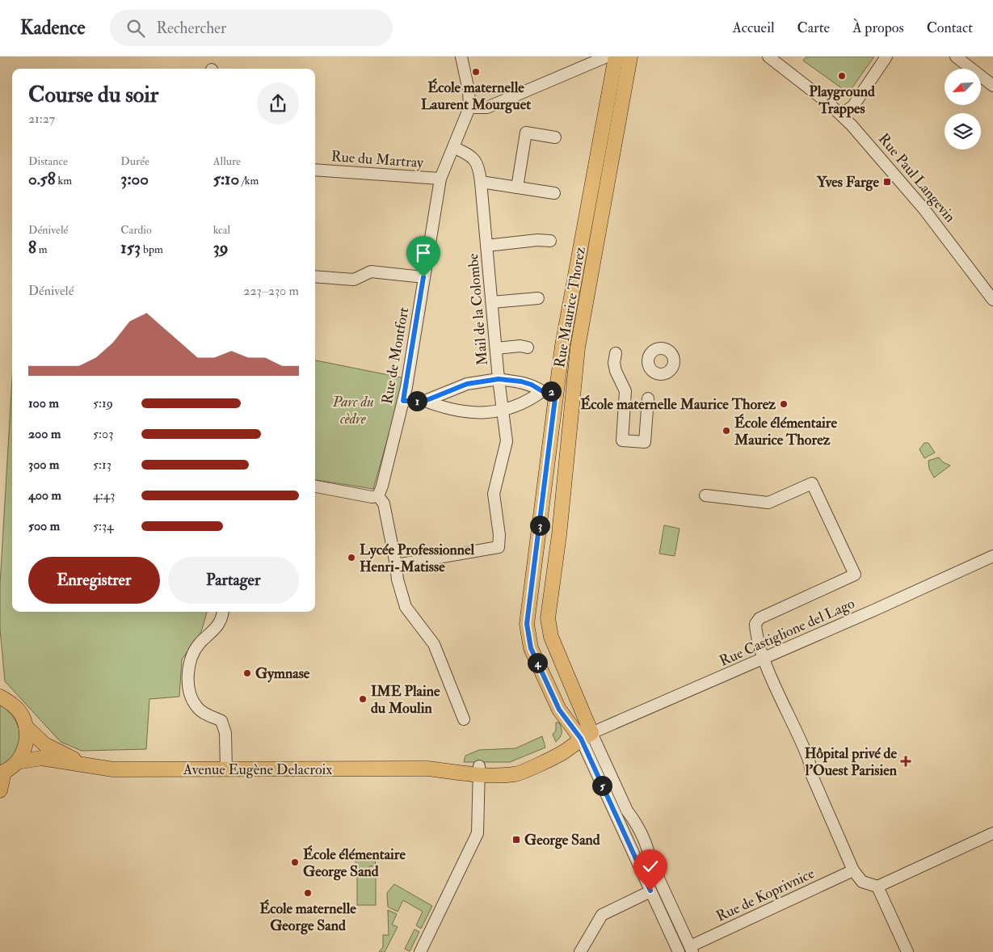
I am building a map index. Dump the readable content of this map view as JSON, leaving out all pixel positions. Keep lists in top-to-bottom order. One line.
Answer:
{"streets":{"main road":["Rue Maurice Thorez","Avenue Eugène Delacroix"],"street":["Rue du Martray","Rue Paul Langevin","Mail de la Colombe","Rue de Montfort","Rue Castiglione del Lago","Rue de Koprivnice"]},"crossings":[["Rue du Martray","Rue de Montfort"],["Rue Maurice Thorez","Rue Castiglione del Lago"],["Rue Maurice Thorez","Avenue Eugène Delacroix"],["Mail de la Colombe","Rue de Montfort"],["Rue Castiglione del Lago","Avenue Eugène Delacroix"]],"parks":["Parc du cèdre"],"places":{"other":["École maternelle Laurent Mourguet","Playground Trappes","École maternelle Maurice Thorez","École élémentaire Maurice Thorez","Lycée Professionnel Henri-Matisse","Gymnase","IME Plaine du Moulin","École élémentaire George Sand","École maternelle George Sand"],"transit":["Yves Farge","George Sand"],"health":["Hôpital privé de l'Ouest Parisien"]},"north":"bottom left","page":{"header":"Kadence","search":"Rechercher","nav":["Accueil","Carte","À propos","Contact"],"heading":["Course du soir","21:27"],"stats":[["Distance","0.58 km"],["Durée","3:00"],["Allure","5:10 /km"],["Dénivelé","8 m"],["Cardio","153 bpm"],["kcal","39"]],"chart":["Dénivelé","223–230 m"],"pins":["2","1","3","4","5"],"list":[{"name":"100 m","note":"5:19"},{"name":"200 m","note":"5:03"},{"name":"300 m","note":"5:13"},{"name":"400 m","note":"4:43"},{"name":"500 m","note":"5:34"}],"buttons":["Enregistrer","Partager"]}}
